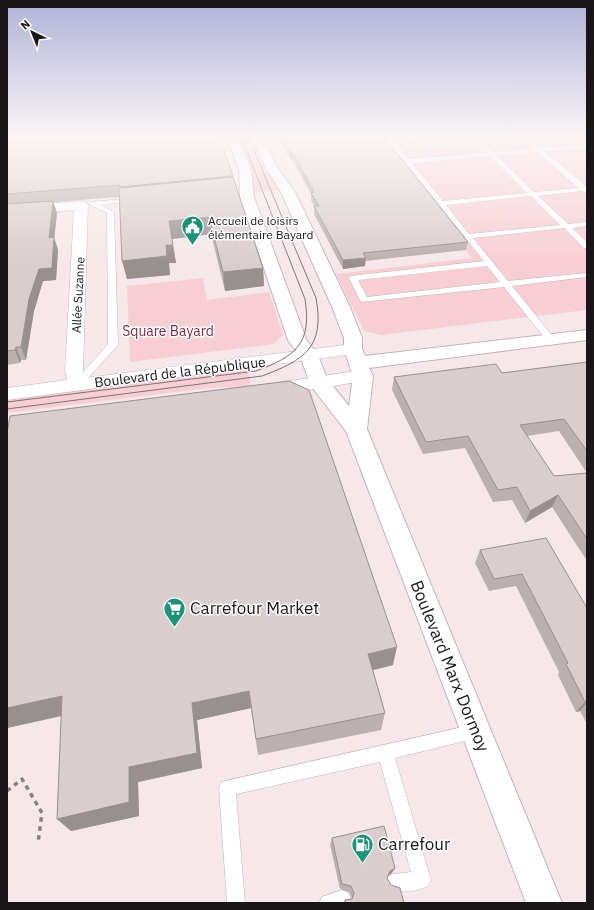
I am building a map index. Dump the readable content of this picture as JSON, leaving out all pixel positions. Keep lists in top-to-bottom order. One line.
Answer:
{"streets":{"main road":["Boulevard de la République","Boulevard Marx Dormoy"],"street":["Allée Suzanne"]},"crossings":[["Allée Suzanne","Boulevard de la République"],["Boulevard de la République","Boulevard Marx Dormoy"]],"parks":["Square Bayard"],"places":{"public building":["Accueil de loisirs élémentaire Bayard"],"supermarket":["Carrefour Market"],"fuel station":["Carrefour"]},"north":"top left"}
